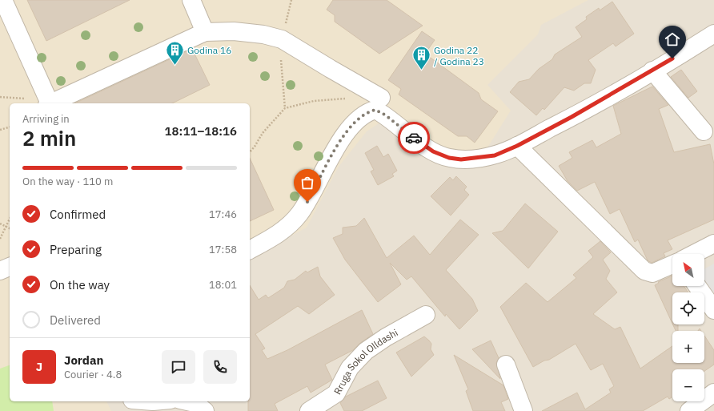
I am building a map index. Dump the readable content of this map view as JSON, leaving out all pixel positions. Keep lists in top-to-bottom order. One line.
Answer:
{"streets":{"street":["Rruga Sokol Olldashi"]},"places":{"building":["Godina 16","Godina 22 / Godina 23"]},"north":"top left","page":{"heading":["2 min","Arriving in","18:11–18:16"],"panel":["Jordan","Courier · 4.8"],"bar":"On the way · 110 m","list":[["Confirmed","17:46"],["Preparing","17:58"],["On the way","18:01"],"Delivered"],"map_buttons":["+","−"],"round":"J"}}
